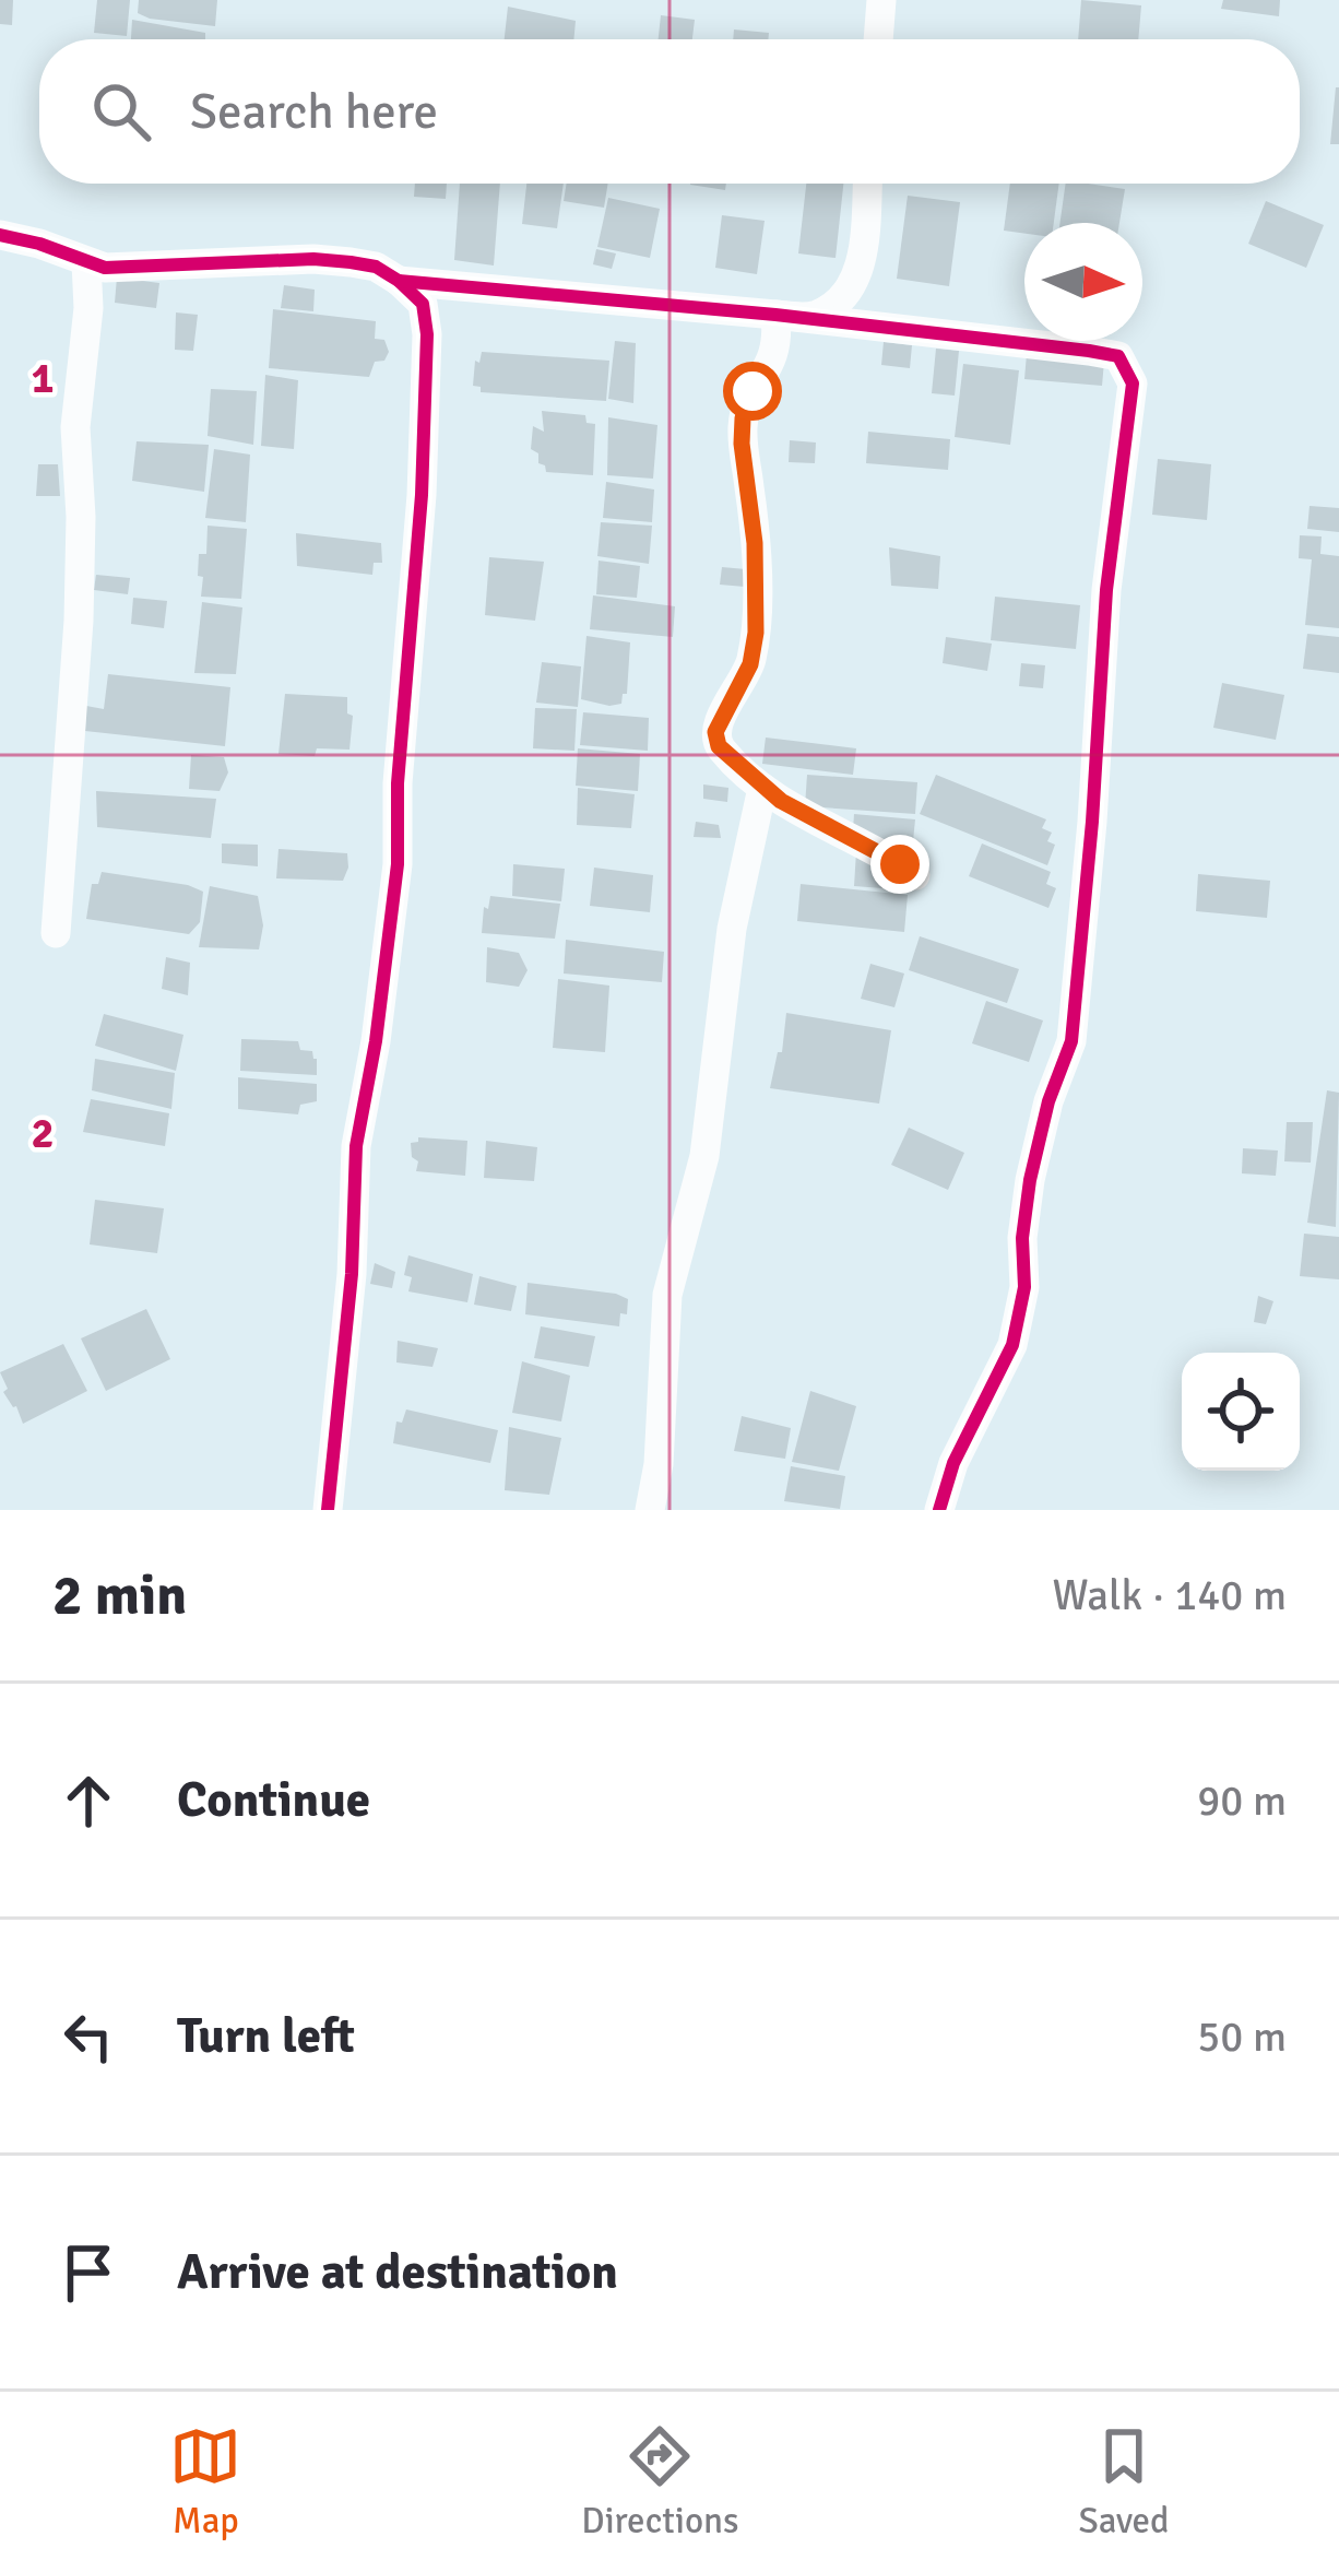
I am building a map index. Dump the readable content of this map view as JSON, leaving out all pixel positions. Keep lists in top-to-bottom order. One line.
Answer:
{"north":"right","page":{"search":"Search here","heading":["2 min","Walk · 140 m"],"list":[["Continue","90 m"],["Turn left","50 m"],"Arrive at destination"],"nav":["Map","Directions","Saved"]},"grid":{"rows":["1","2"]}}
